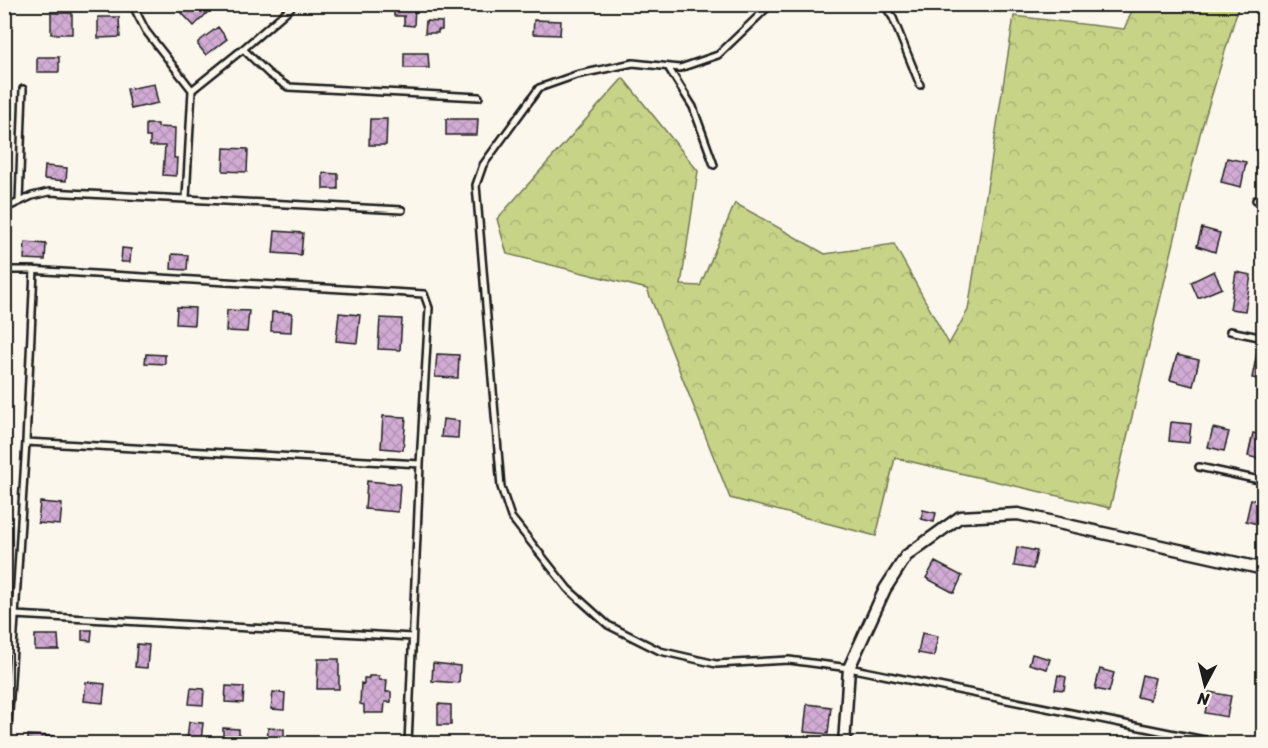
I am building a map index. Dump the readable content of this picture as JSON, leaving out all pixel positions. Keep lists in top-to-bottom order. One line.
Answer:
{"north":"bottom"}
